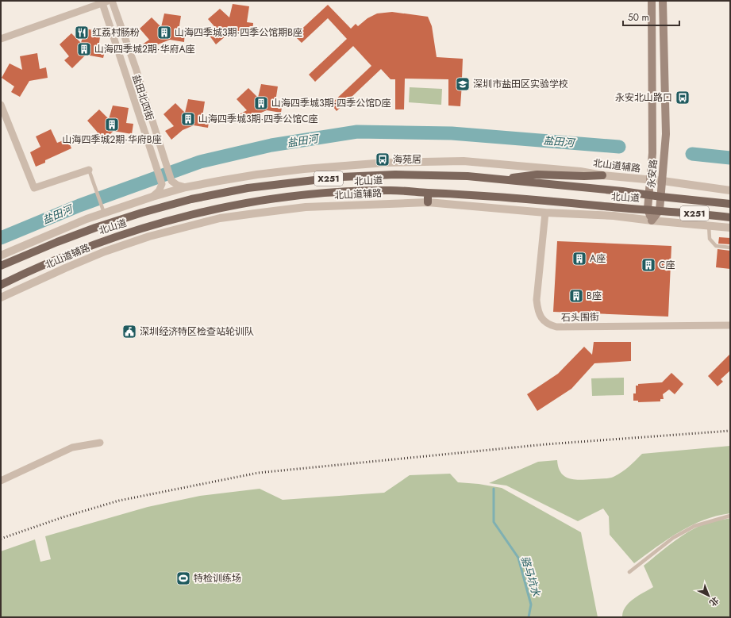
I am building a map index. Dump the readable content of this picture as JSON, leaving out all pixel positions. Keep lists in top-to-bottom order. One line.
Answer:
{"streets":{"main road":["永安路","X251","北山道"],"street":["盐田北四街","北山道辅路","石头围街"]},"crossings":[["盐田北四街","北山道辅路"],["北山道辅路","永安路"],["北山道辅路","石头围街"],["永安路","北山道"]],"water":["盐田河","骆马坑水"],"places":{"restaurant":["红荔村肠粉"],"building":["山海四季城3期·四季公馆期B座","山海四季城2期·华府A座","山海四季城3期·四季公馆D座","山海四季城3期·四季公馆C座","山海四季城2期·华府B座","A座","C座","B座"],"school or university":["深圳市盐田区实验学校"],"bus stop":["永安北山路口","海苑居"],"public building":["深圳经济特区检查站轮训队"],"sports":["特检训练场"]},"scale_bar":"50 m","north":"bottom right"}
